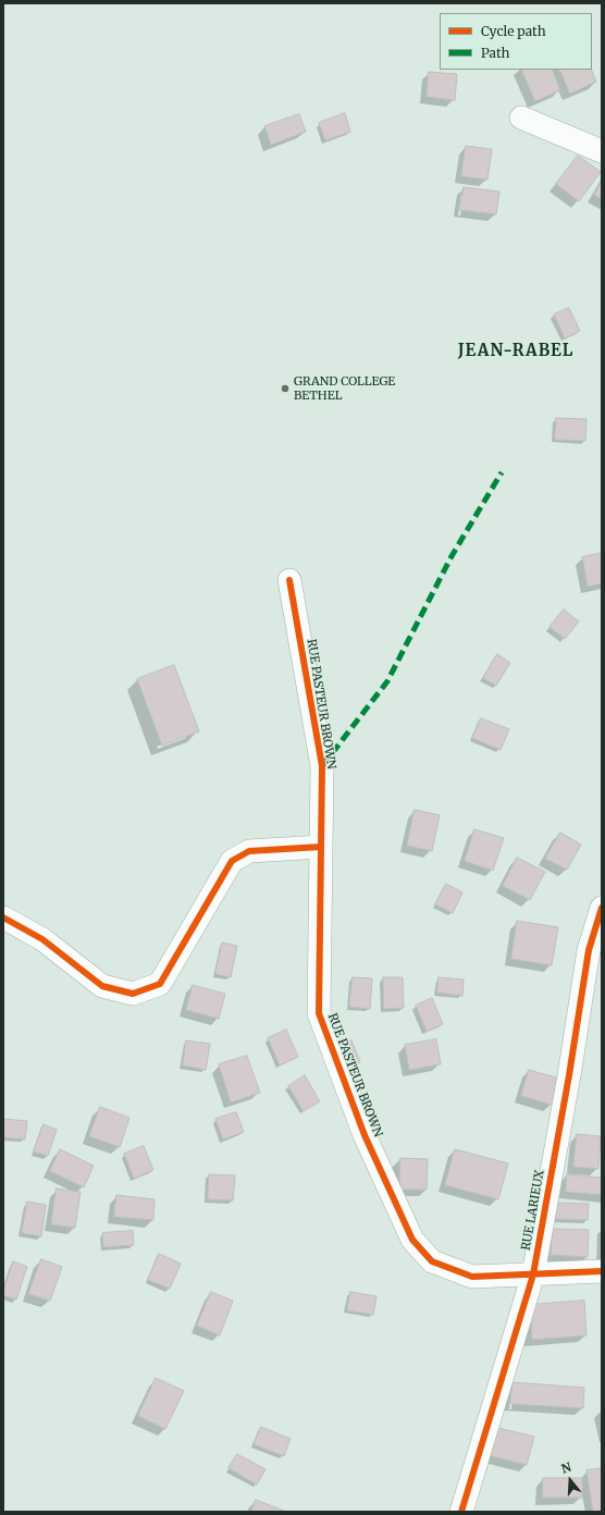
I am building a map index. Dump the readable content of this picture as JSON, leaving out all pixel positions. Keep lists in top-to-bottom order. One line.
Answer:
{"streets":{"street":["RUE PASTEUR BROWN","RUE LARIEUX"]},"crossings":[["RUE PASTEUR BROWN","RUE LARIEUX"]],"districts":["JEAN-RABEL"],"places":["GRAND COLLEGE BETHEL"],"legend":["Cycle path","Path"],"north":"top"}
